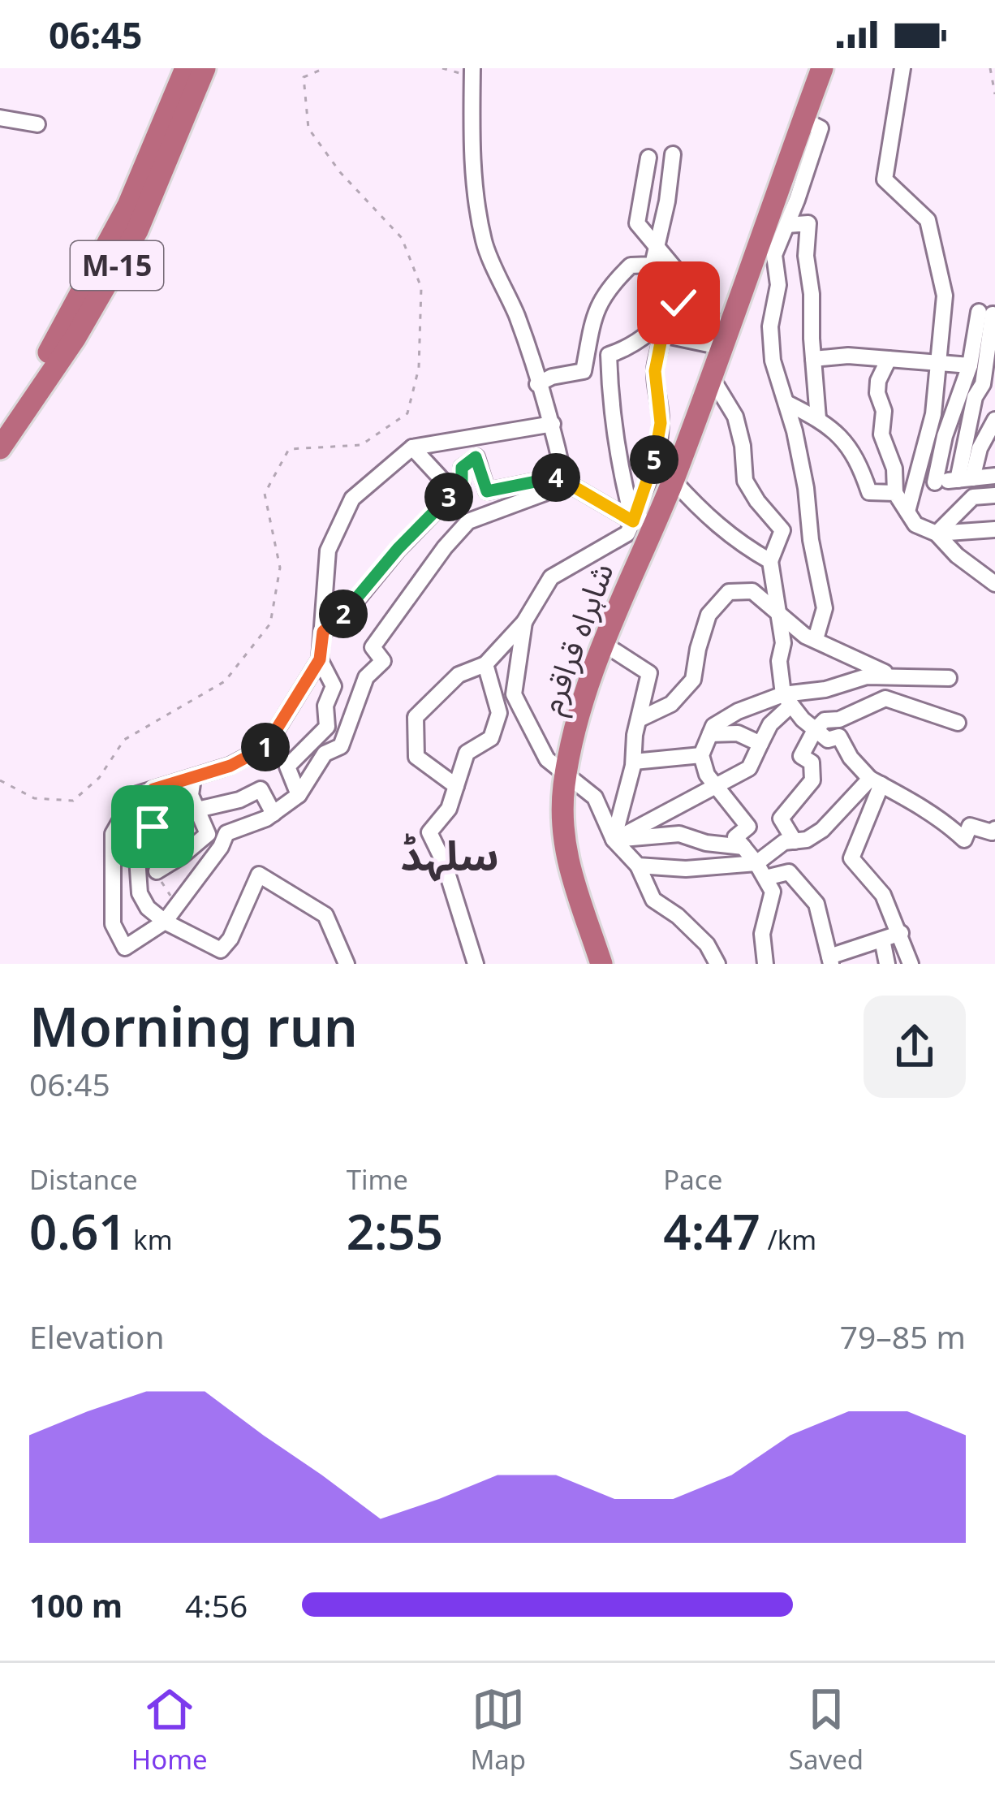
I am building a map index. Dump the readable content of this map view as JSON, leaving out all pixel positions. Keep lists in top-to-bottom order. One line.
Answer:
{"streets":{"highway":["M-15","شاہراہ قراقرم"]},"districts":["سلہڈ"],"page":{"status":"06:45","pins":["5","4","3","2","1"],"heading":["Morning run","06:45"],"stats":[["Distance","0.61 km"],["Time","2:55"],["Pace","4:47 /km"]],"chart":["Elevation","79–85 m"],"list":[{"name":"100 m","note":"4:56"}],"tabs":["Home","Map","Saved"]}}
